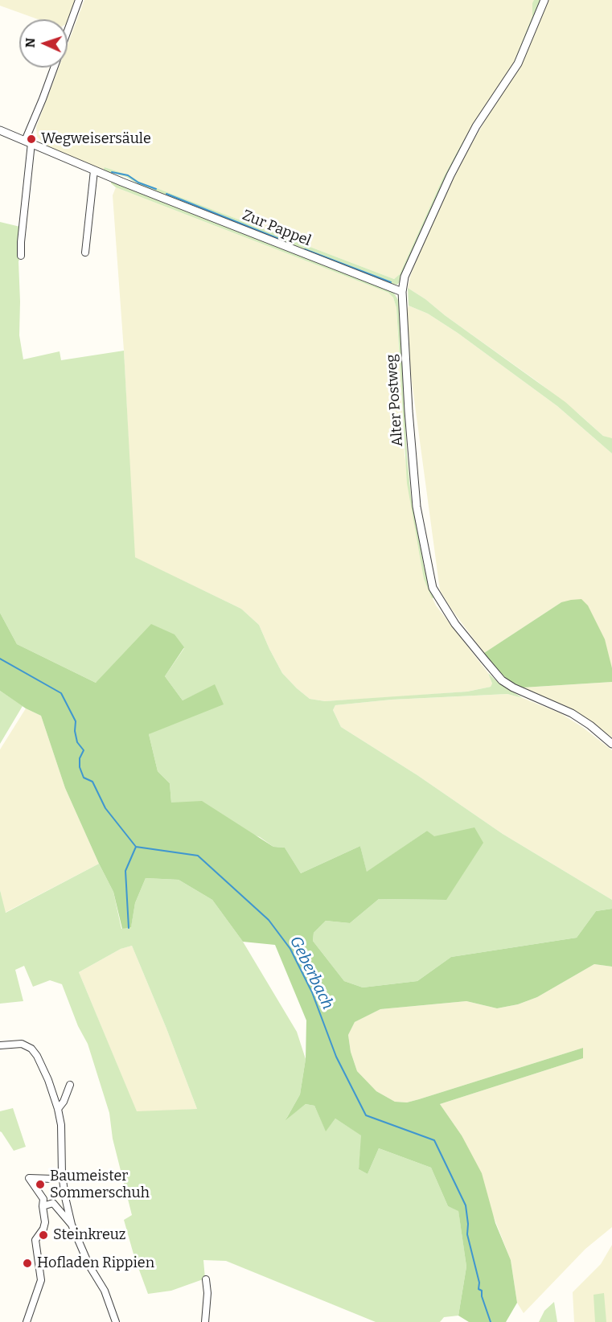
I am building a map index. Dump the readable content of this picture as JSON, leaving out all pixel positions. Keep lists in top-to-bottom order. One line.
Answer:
{"streets":{"street":["Zur Pappel","Alter Postweg"]},"crossings":[["Zur Pappel","Alter Postweg"]],"water":["Geberbach"],"places":["Wegweisersäule","Baumeister Sommerschuh","Steinkreuz","Hofladen Rippien"],"north":"left"}
